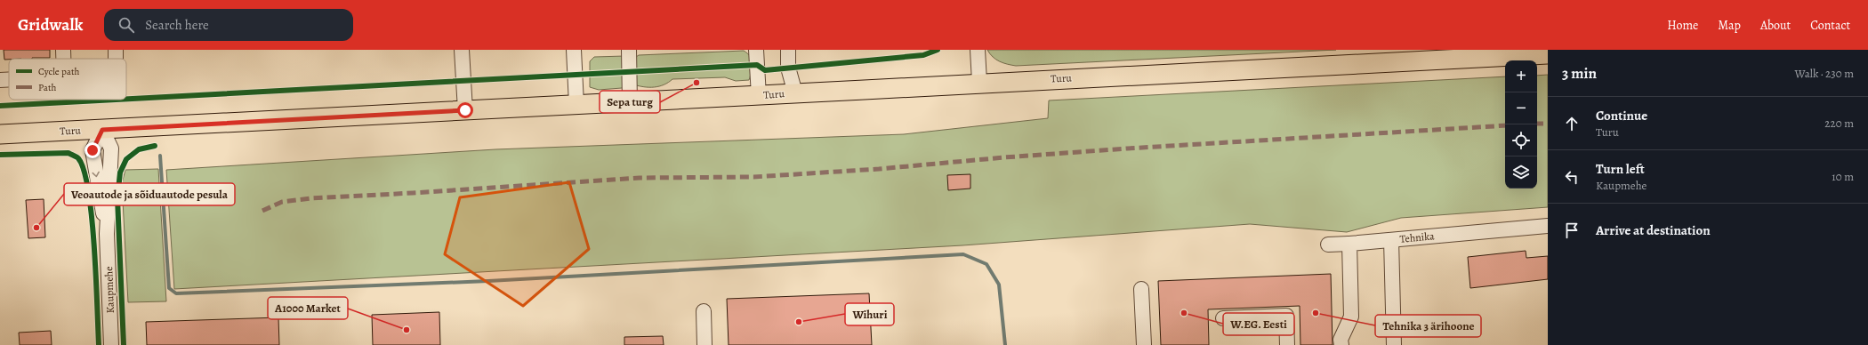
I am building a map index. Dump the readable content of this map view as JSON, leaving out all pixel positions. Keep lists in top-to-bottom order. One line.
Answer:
{"streets":{"main road":["Turu"],"street":["Tehnika","Kaupmehe"]},"crossings":[["Turu","Kaupmehe"]],"places":["Sepa turg","Veoautode ja sõiduautode pesula","W.EG. Eesti","Tehnika 3 ärihoone","Wihuri","A1000 Market"],"legend":["Cycle path","Path"],"page":{"header":"Gridwalk","search":"Search here","nav":["Home","Map","About","Contact"],"heading":["3 min","Walk · 230 m"],"map_buttons":["+","−"],"list":[["Continue","Turu","220 m"],["Turn left","Kaupmehe","10 m"],"Arrive at destination"]}}
